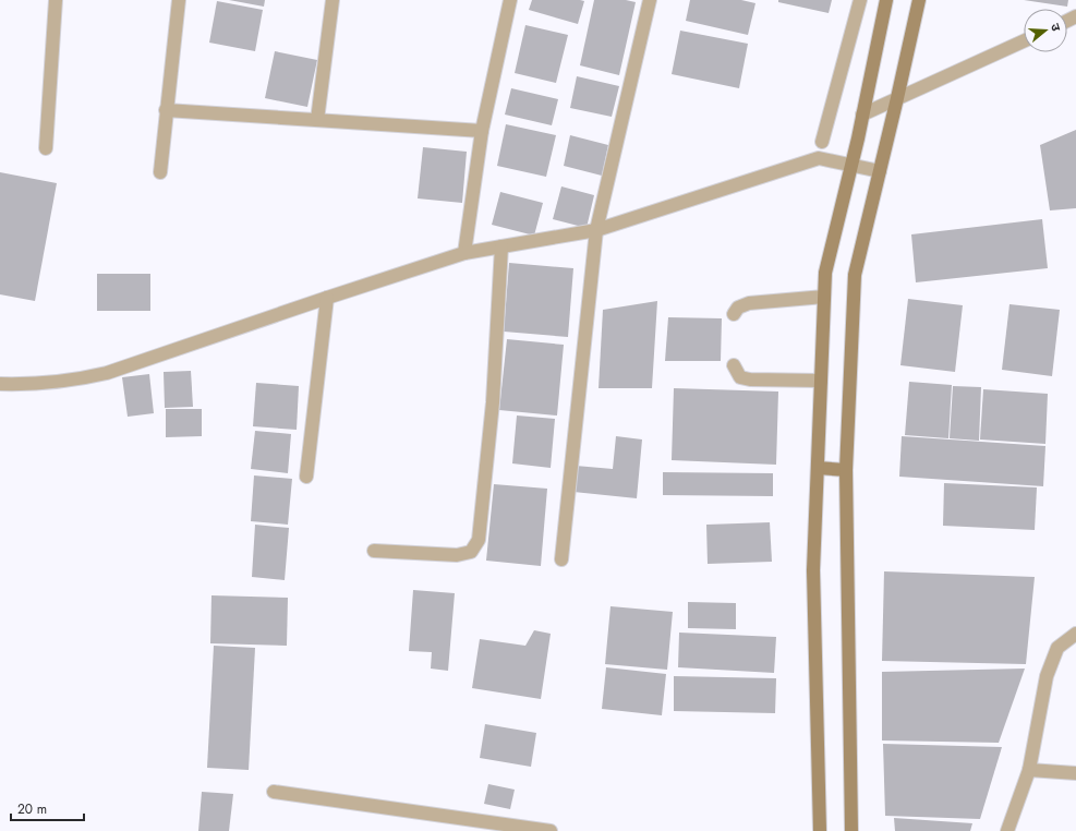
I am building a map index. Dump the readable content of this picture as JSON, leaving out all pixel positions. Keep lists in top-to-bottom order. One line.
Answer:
{"scale_bar":"20 m","north":"right"}
